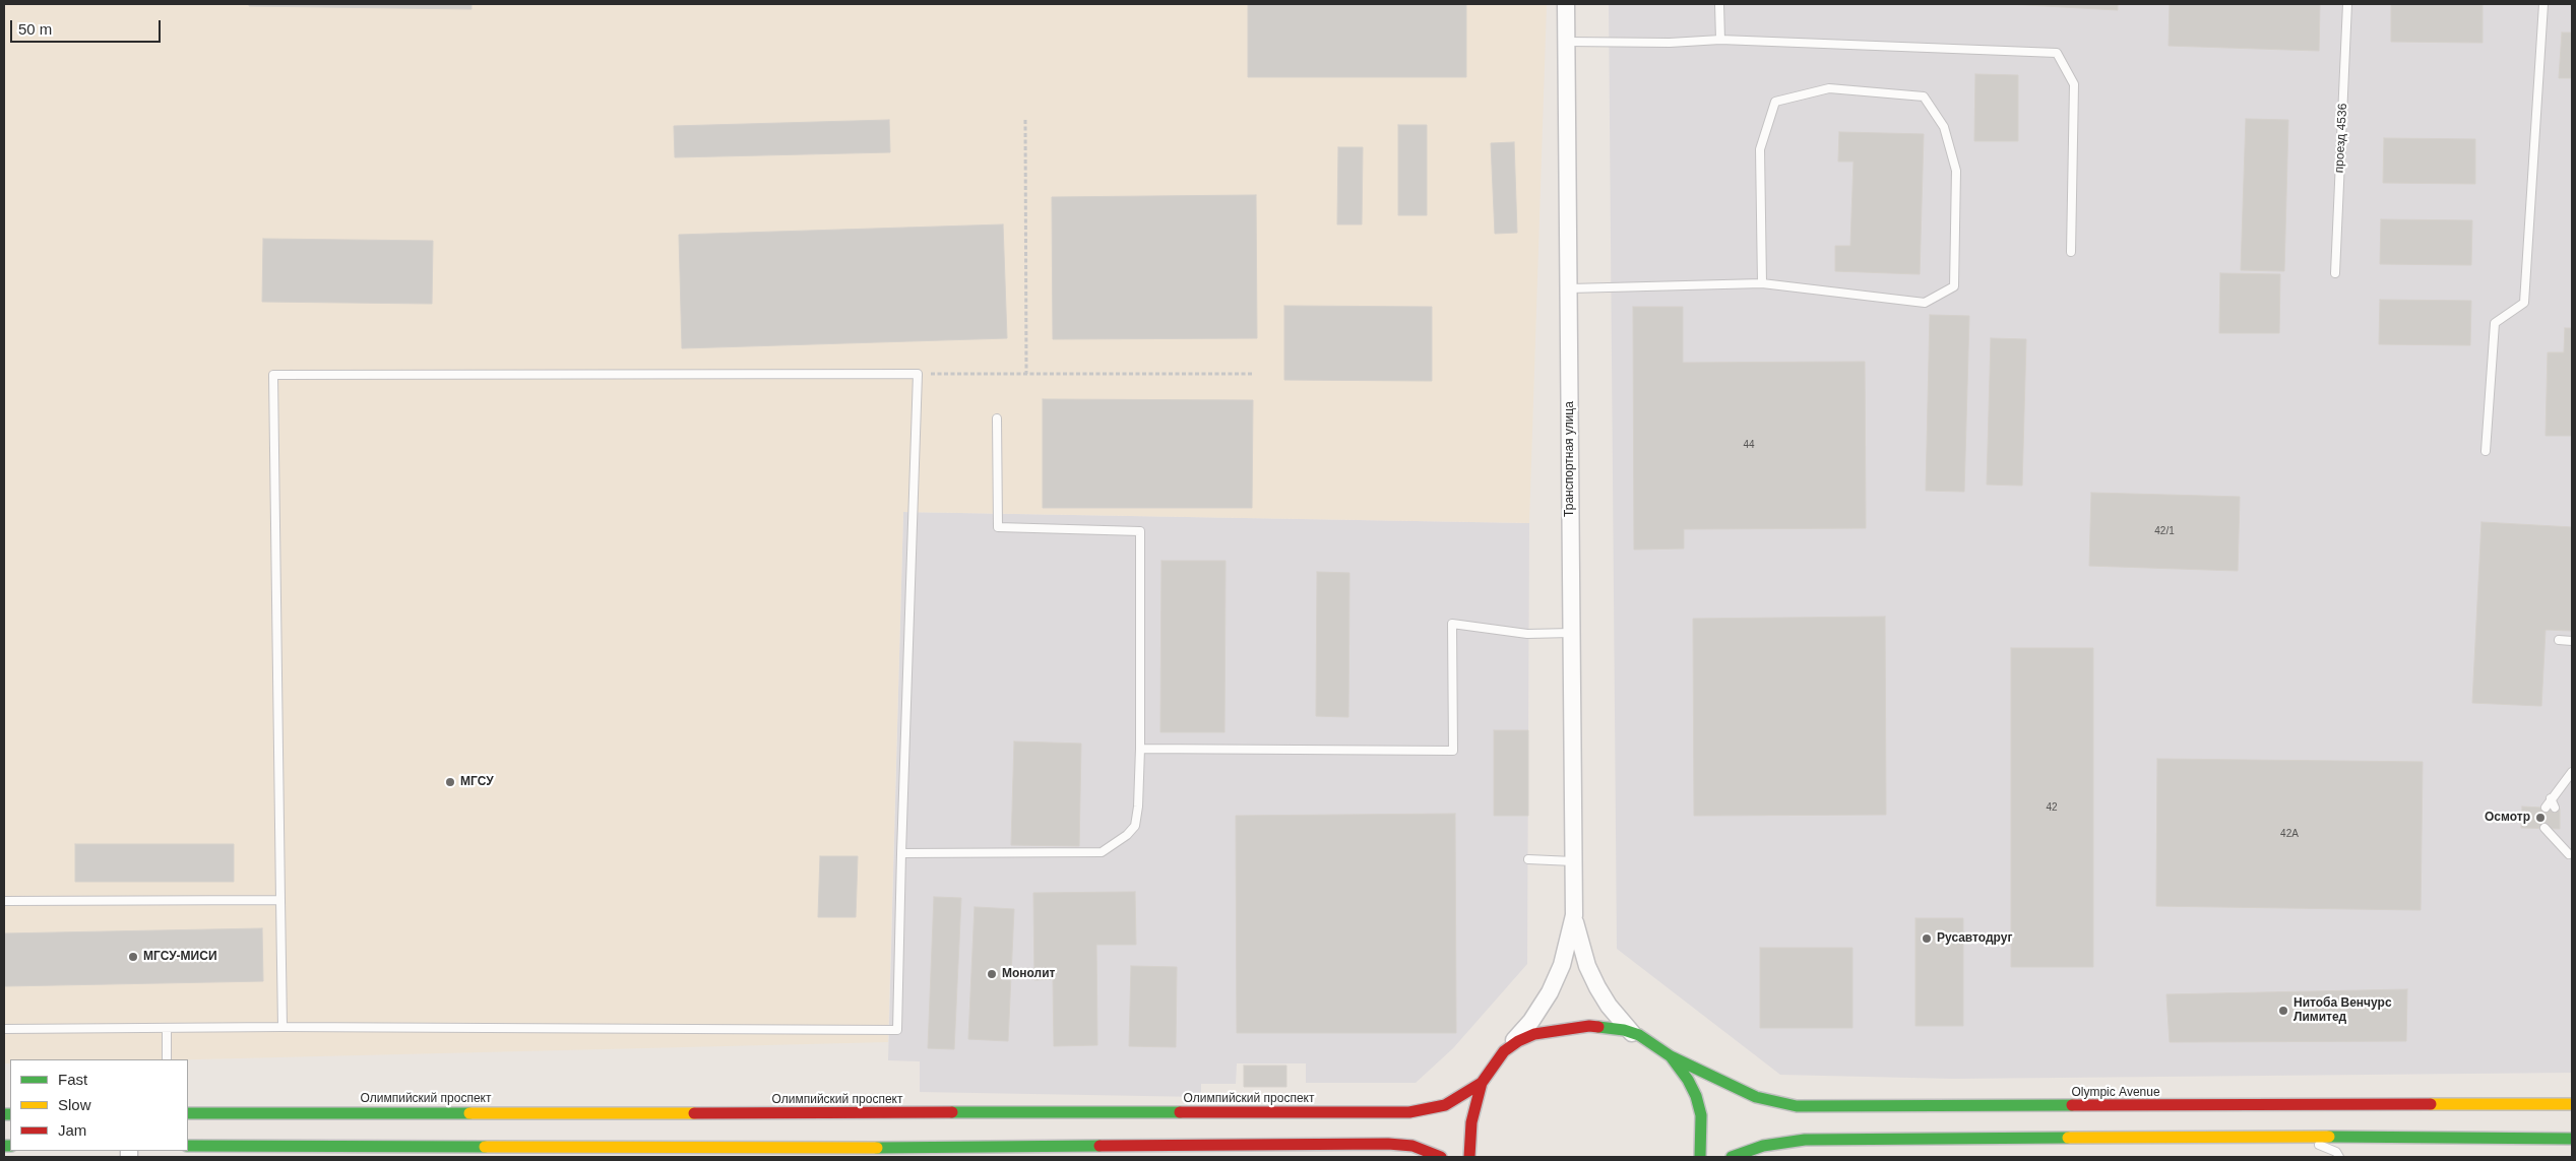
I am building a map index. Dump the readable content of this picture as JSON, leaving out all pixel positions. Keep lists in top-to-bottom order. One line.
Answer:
{"streets":{"main road":["Olympic Avenue","Олимпийский проспект"],"street":["Транспортная улица"],"lane":["проезд 4536"]},"places":["МГСУ","Осмотр","Русавтодруг","МГСУ-МИСИ","Монолит","Нитоба Венчурс Лимитед"],"house_numbers":["44","42/1","42","42А"],"legend":["Fast","Slow","Jam"],"scale_bar":"50 m"}
